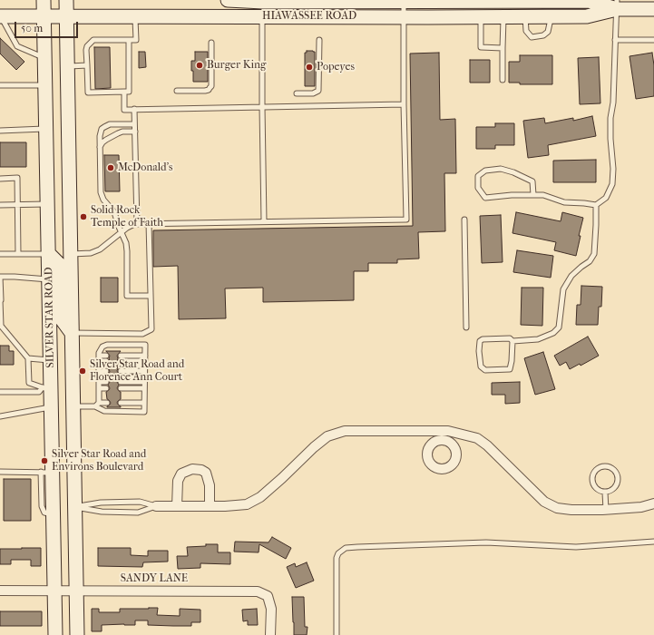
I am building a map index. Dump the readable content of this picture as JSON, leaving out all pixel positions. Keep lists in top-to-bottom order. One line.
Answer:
{"streets":{"main road":["HIAWASSEE ROAD","SILVER STAR ROAD"],"street":["SANDY LANE"]},"crossings":[["HIAWASSEE ROAD","SILVER STAR ROAD"],["SILVER STAR ROAD","SANDY LANE"]],"places":["Burger King","Popeyes","McDonald's","Solid Rock Temple of Faith","Silver Star Road and Florence Ann Court","Silver Star Road and Environs Boulevard"],"scale_bar":"50 m"}
